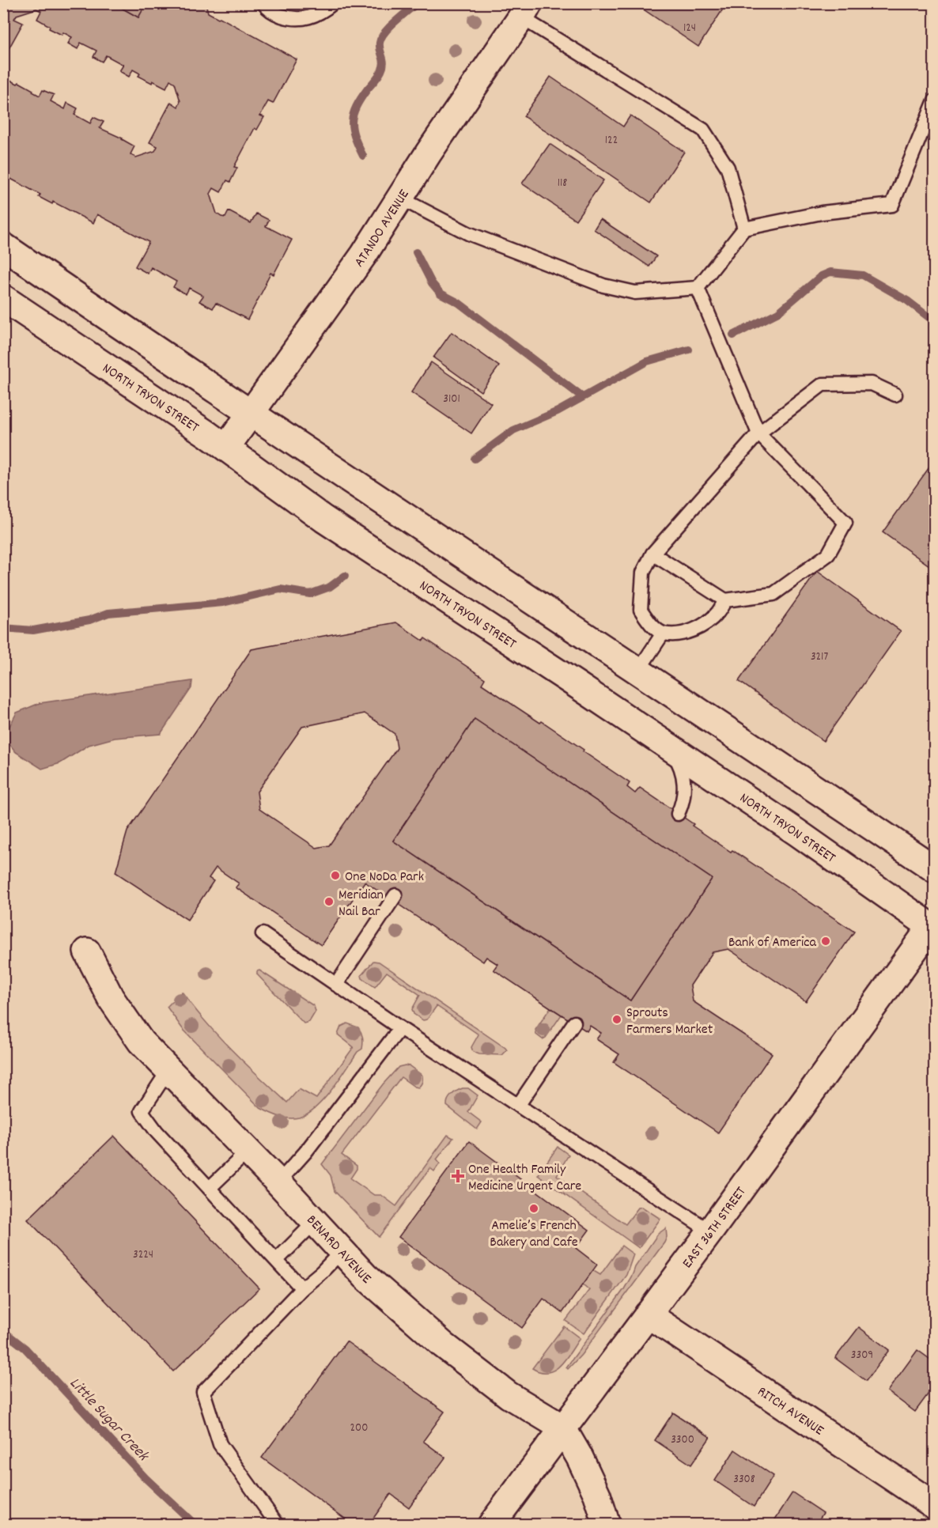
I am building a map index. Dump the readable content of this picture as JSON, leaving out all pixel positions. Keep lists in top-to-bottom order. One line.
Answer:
{"streets":{"main road":["ATANDO AVENUE","NORTH TRYON STREET","EAST 36TH STREET","BENARD AVENUE","RITCH AVENUE"]},"crossings":[["ATANDO AVENUE","NORTH TRYON STREET"],["NORTH TRYON STREET","EAST 36TH STREET"],["EAST 36TH STREET","BENARD AVENUE"],["EAST 36TH STREET","RITCH AVENUE"]],"water":["Little Sugar Creek"],"places":{"other":["One NoDa Park","Meridian Nail Bar","Bank of America","Sprouts Farmers Market","Amelie’s French Bakery and Cafe"],"health":["One Health Family Medicine Urgent Care"]},"house_numbers":["124","122","118","3101","3217","3224","3309","200","3300","3308"]}
